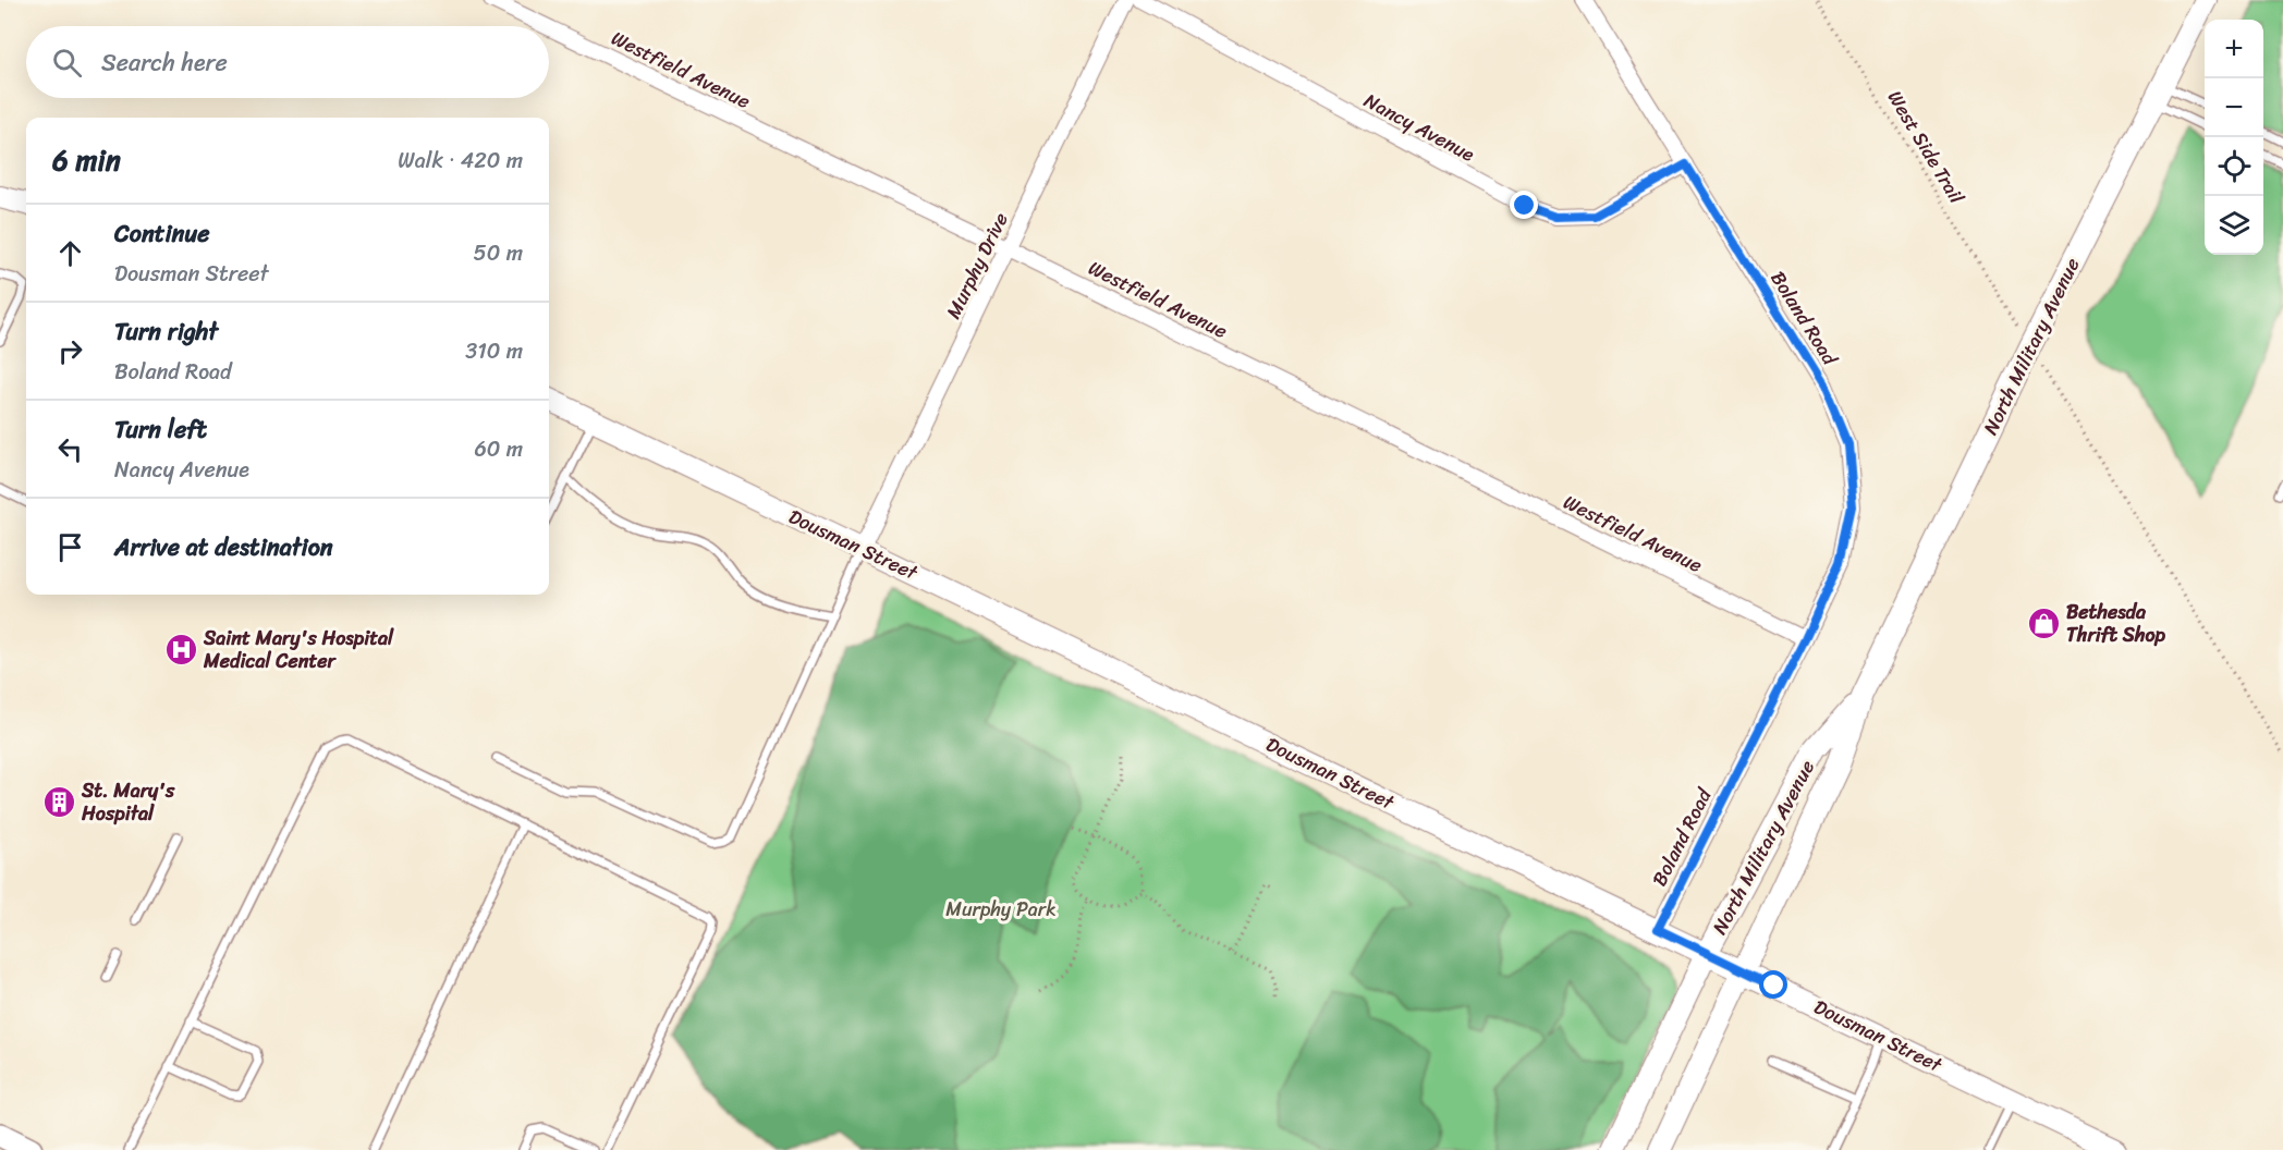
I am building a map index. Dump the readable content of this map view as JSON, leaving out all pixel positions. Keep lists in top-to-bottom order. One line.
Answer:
{"streets":{"street":["Westfield Avenue","Nancy Avenue","Murphy Drive","Boland Road","North Military Avenue","Dousman Street"],"path":["West Side Trail"]},"crossings":[["Westfield Avenue","Murphy Drive"],["Westfield Avenue","Boland Road"],["Nancy Avenue","Boland Road"],["Murphy Drive","Dousman Street"],["Boland Road","Dousman Street"],["North Military Avenue","Dousman Street"]],"parks":["Murphy Park"],"places":{"shop":["Bethesda Thrift Shop"],"hospital":["Saint Mary's Hospital Medical Center"],"building":["St. Mary's Hospital"]},"page":{"map_buttons":["+","−"],"search":"Search here","heading":["6 min","Walk · 420 m"],"list":[["Continue","Dousman Street","50 m"],["Turn right","Boland Road","310 m"],["Turn left","Nancy Avenue","60 m"],"Arrive at destination"]}}
